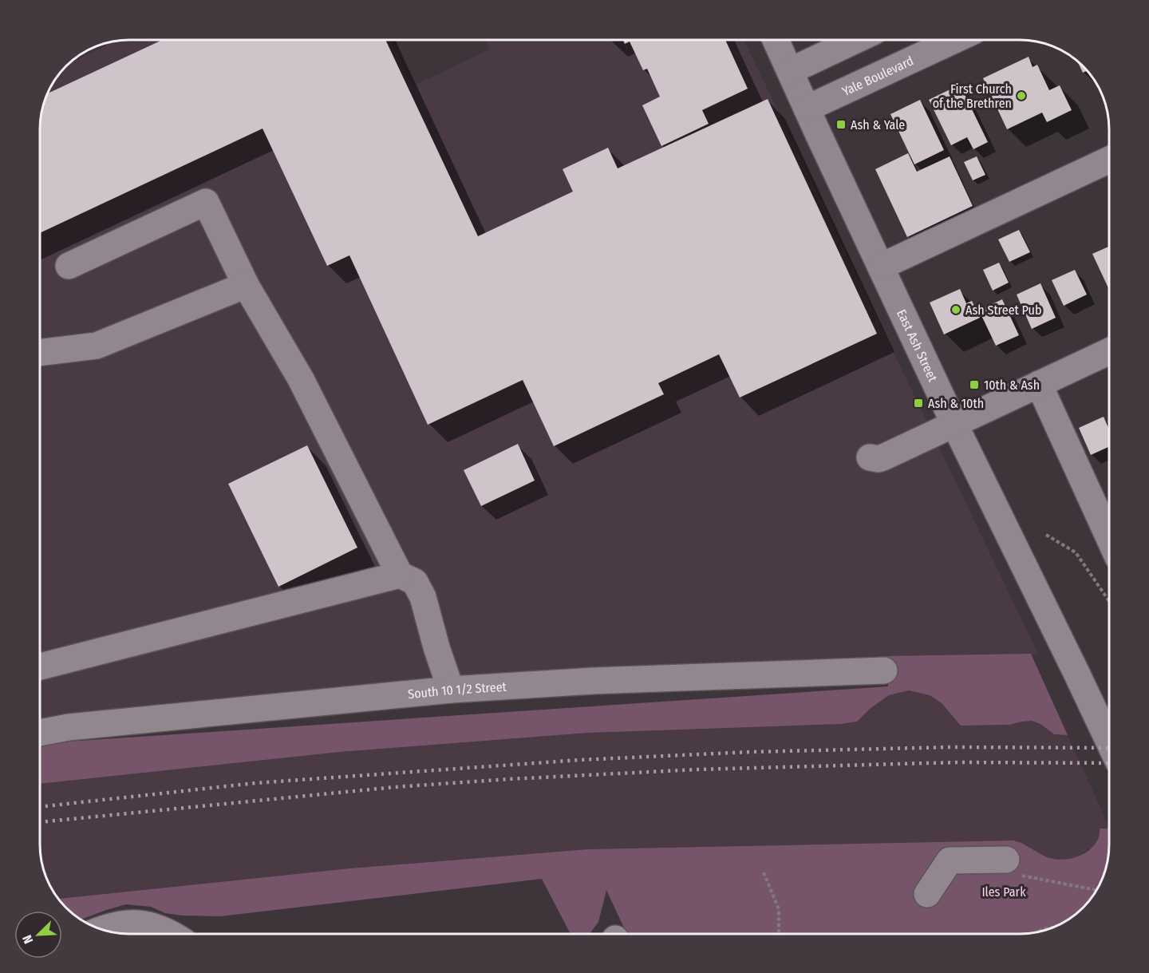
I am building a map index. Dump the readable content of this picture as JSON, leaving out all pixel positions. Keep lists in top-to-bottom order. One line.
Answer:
{"streets":{"street":["Yale Boulevard","East Ash Street","South 10 1/2 Street"]},"crossings":[["Yale Boulevard","East Ash Street"]],"parks":["Iles Park"],"places":{"other":["First Church of the Brethren","Ash Street Pub"],"transit":["Ash & Yale","10th & Ash","Ash & 10th"]},"north":"bottom left"}
